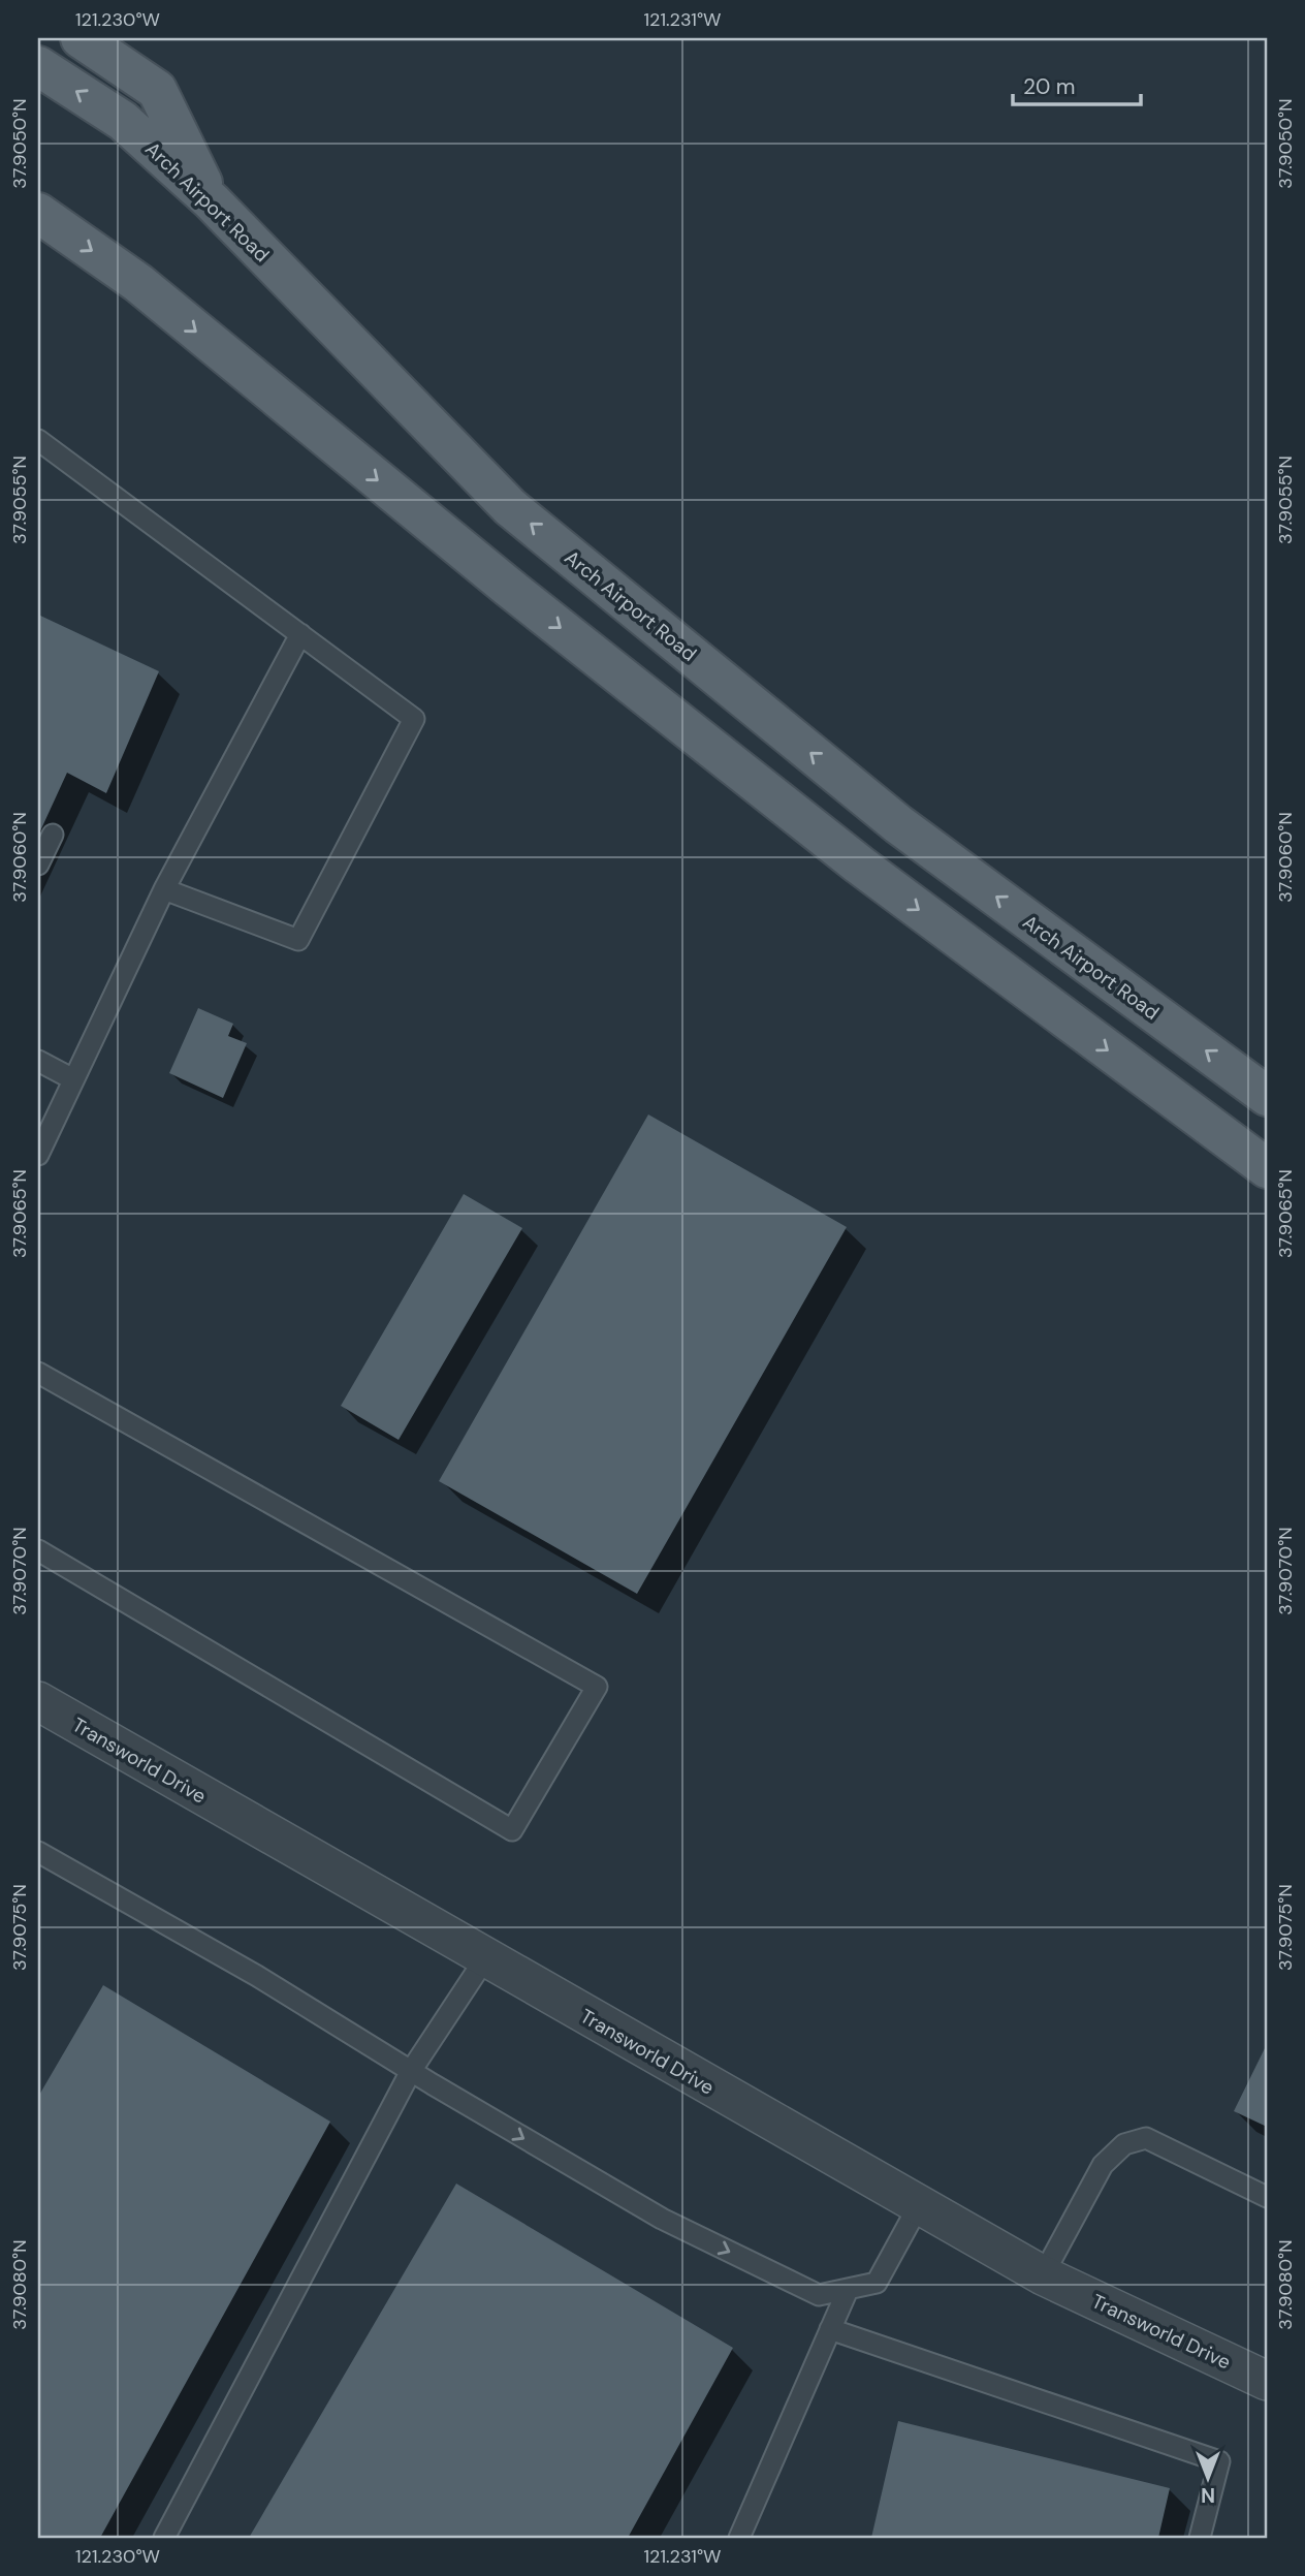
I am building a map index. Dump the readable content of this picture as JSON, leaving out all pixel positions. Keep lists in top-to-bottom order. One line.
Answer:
{"streets":{"main road":["Arch Airport Road"],"street":["Transworld Drive"]},"scale_bar":"20 m","north":"bottom","coordinates":["121.230°W","121.231°W","37.9050°N","37.9055°N","37.9060°N","37.9065°N","37.9070°N","37.9075°N","37.9080°N"]}
